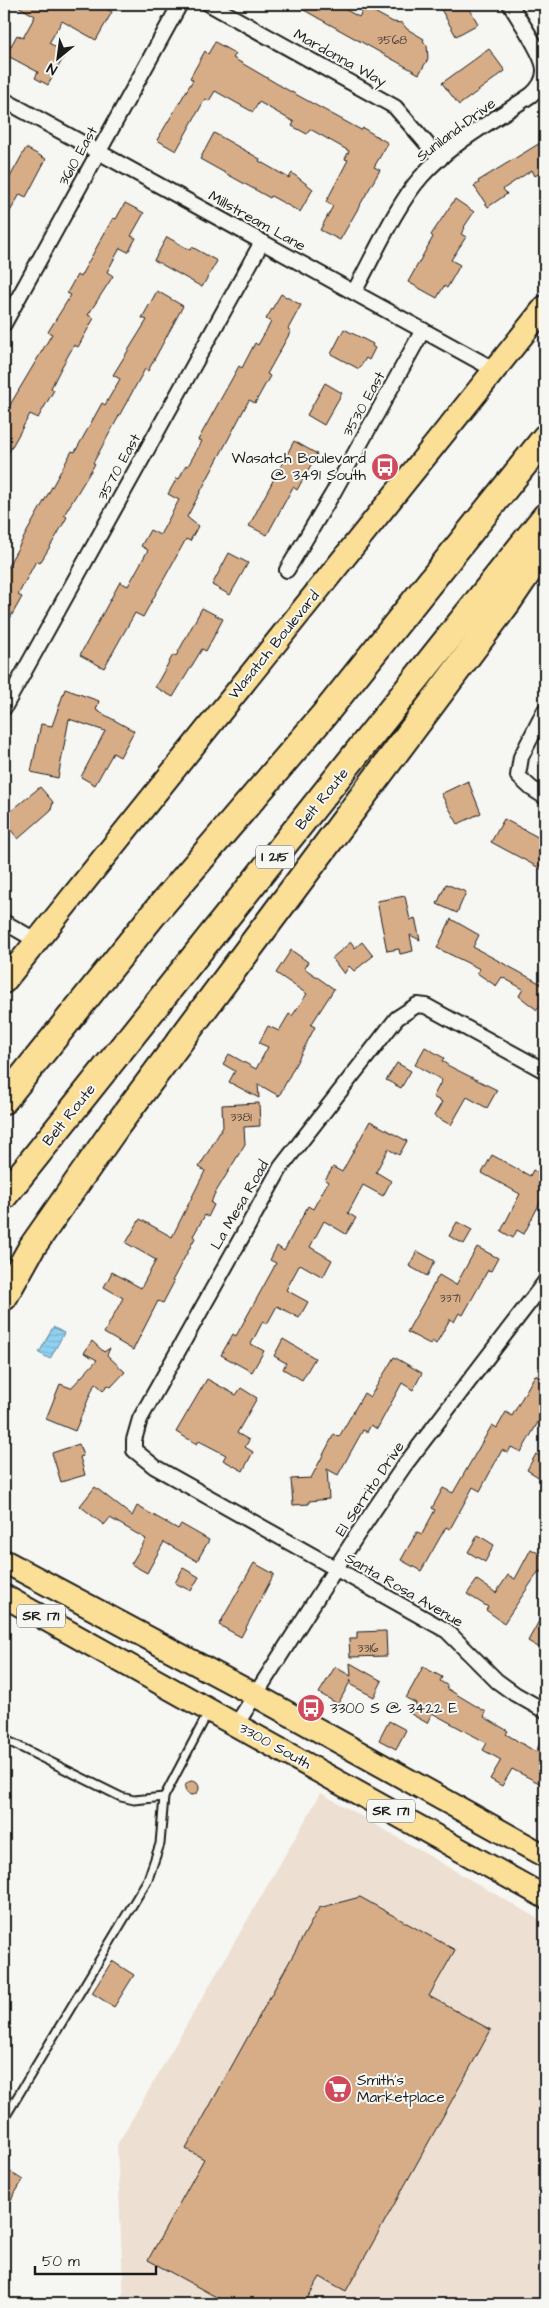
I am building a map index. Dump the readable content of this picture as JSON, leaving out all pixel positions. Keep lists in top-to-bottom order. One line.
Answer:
{"streets":{"highway":["Belt Route","I 215"],"main road":["Wasatch Boulevard","SR 171","3300 South"],"street":["Mardonna Way","Suniland Drive","3610 East","Millstream Lane","3530 East","3570 East","La Mesa Road","El Serrito Drive","Santa Rosa Avenue"]},"crossings":[["Mardonna Way","Suniland Drive"],["Suniland Drive","Millstream Lane"],["3610 East","Millstream Lane"],["Millstream Lane","3530 East"],["Millstream Lane","3570 East"],["Millstream Lane","Wasatch Boulevard"],["La Mesa Road","Santa Rosa Avenue"],["El Serrito Drive","Santa Rosa Avenue"],["El Serrito Drive","SR 171"],["El Serrito Drive","3300 South"]],"places":{"bus stop":["Wasatch Boulevard @ 3491 South","3300 S @ 3422 E"],"supermarket":["Smith's Marketplace"]},"house_numbers":["3568","3381","3371","3316"],"scale_bar":"50 m","north":"bottom left"}
